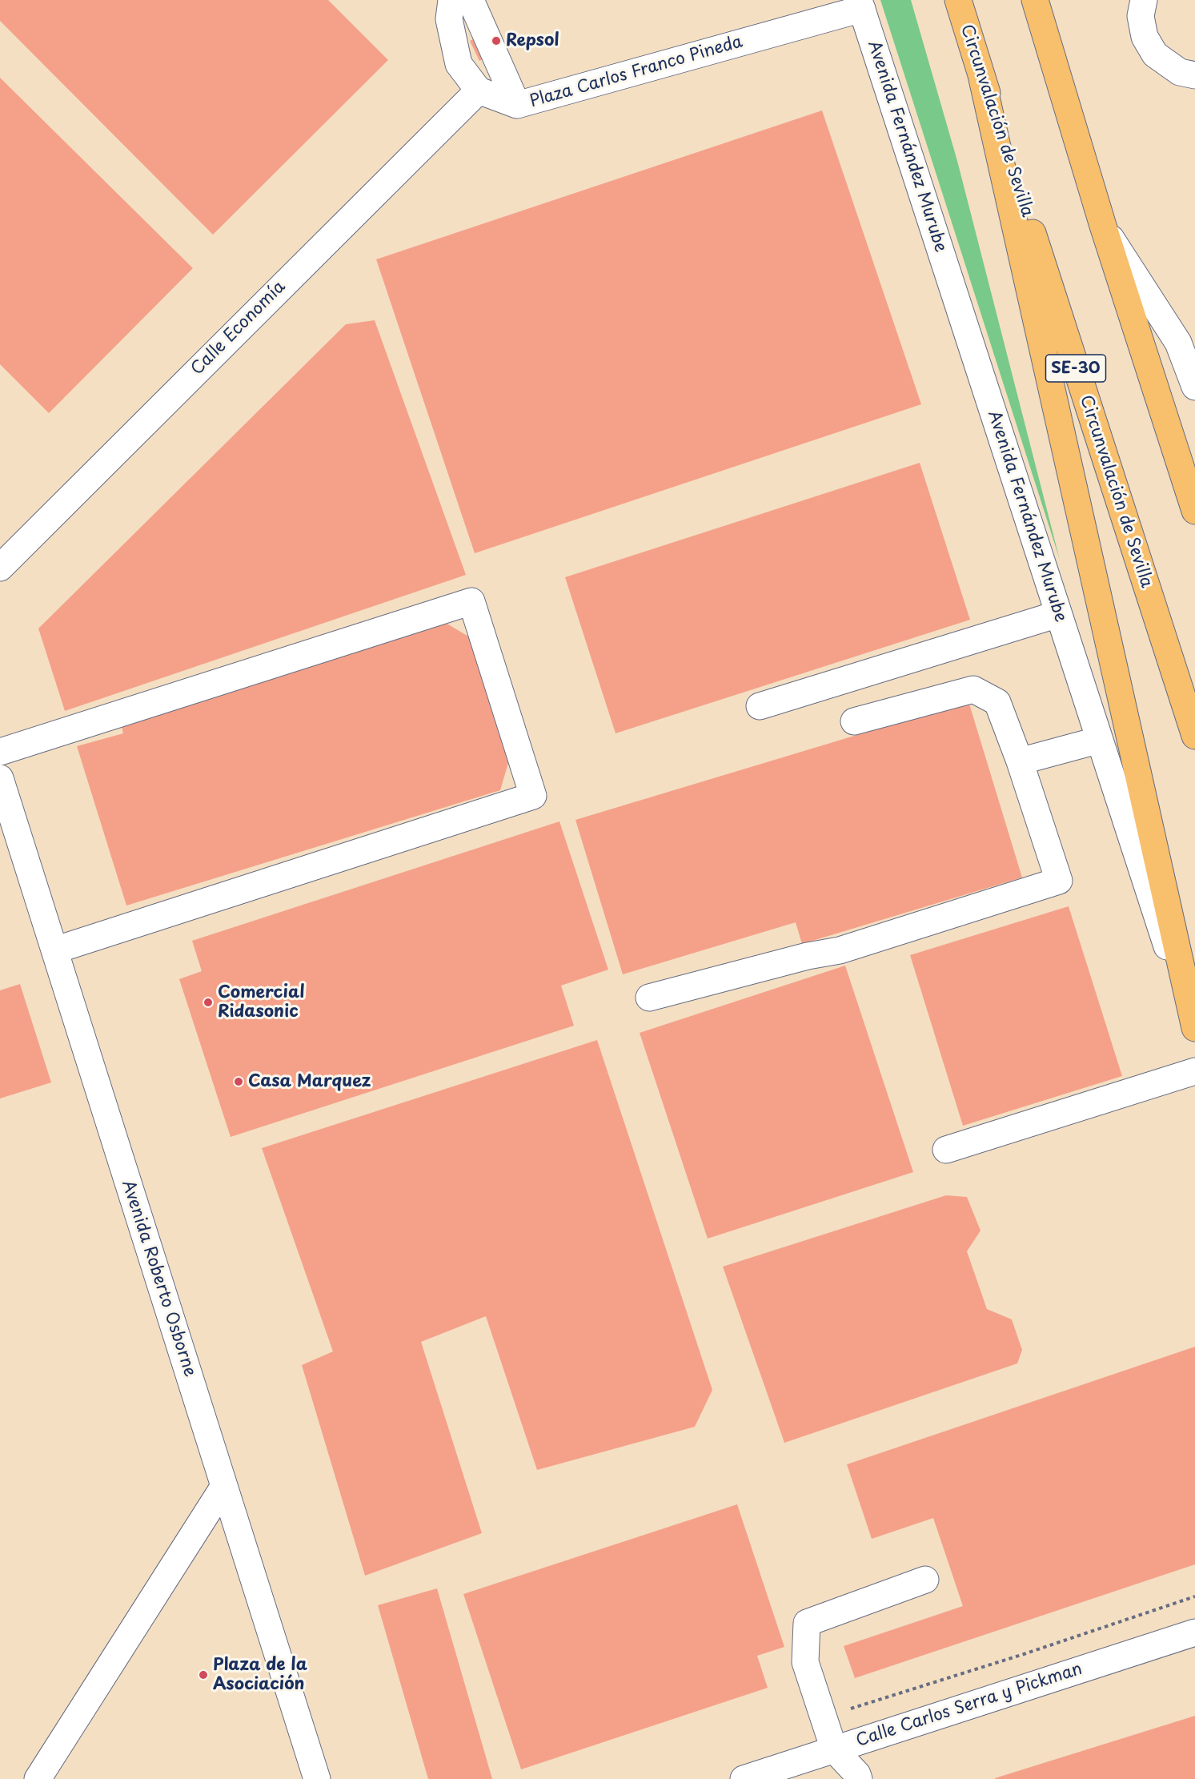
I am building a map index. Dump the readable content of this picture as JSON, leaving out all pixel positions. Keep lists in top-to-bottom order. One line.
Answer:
{"streets":{"highway":["Circunvalación de Sevilla","SE-30"],"street":["Plaza Carlos Franco Pineda","Avenida Fernández Murube","Calle Economía","Avenida Roberto Osborne","Calle Carlos Serra y Pickman"]},"crossings":[["Plaza Carlos Franco Pineda","Avenida Fernández Murube"],["Plaza Carlos Franco Pineda","Calle Economía"]],"places":["Repsol","Comercial Ridasonic","Casa Marquez","Plaza de la Asociación"]}
